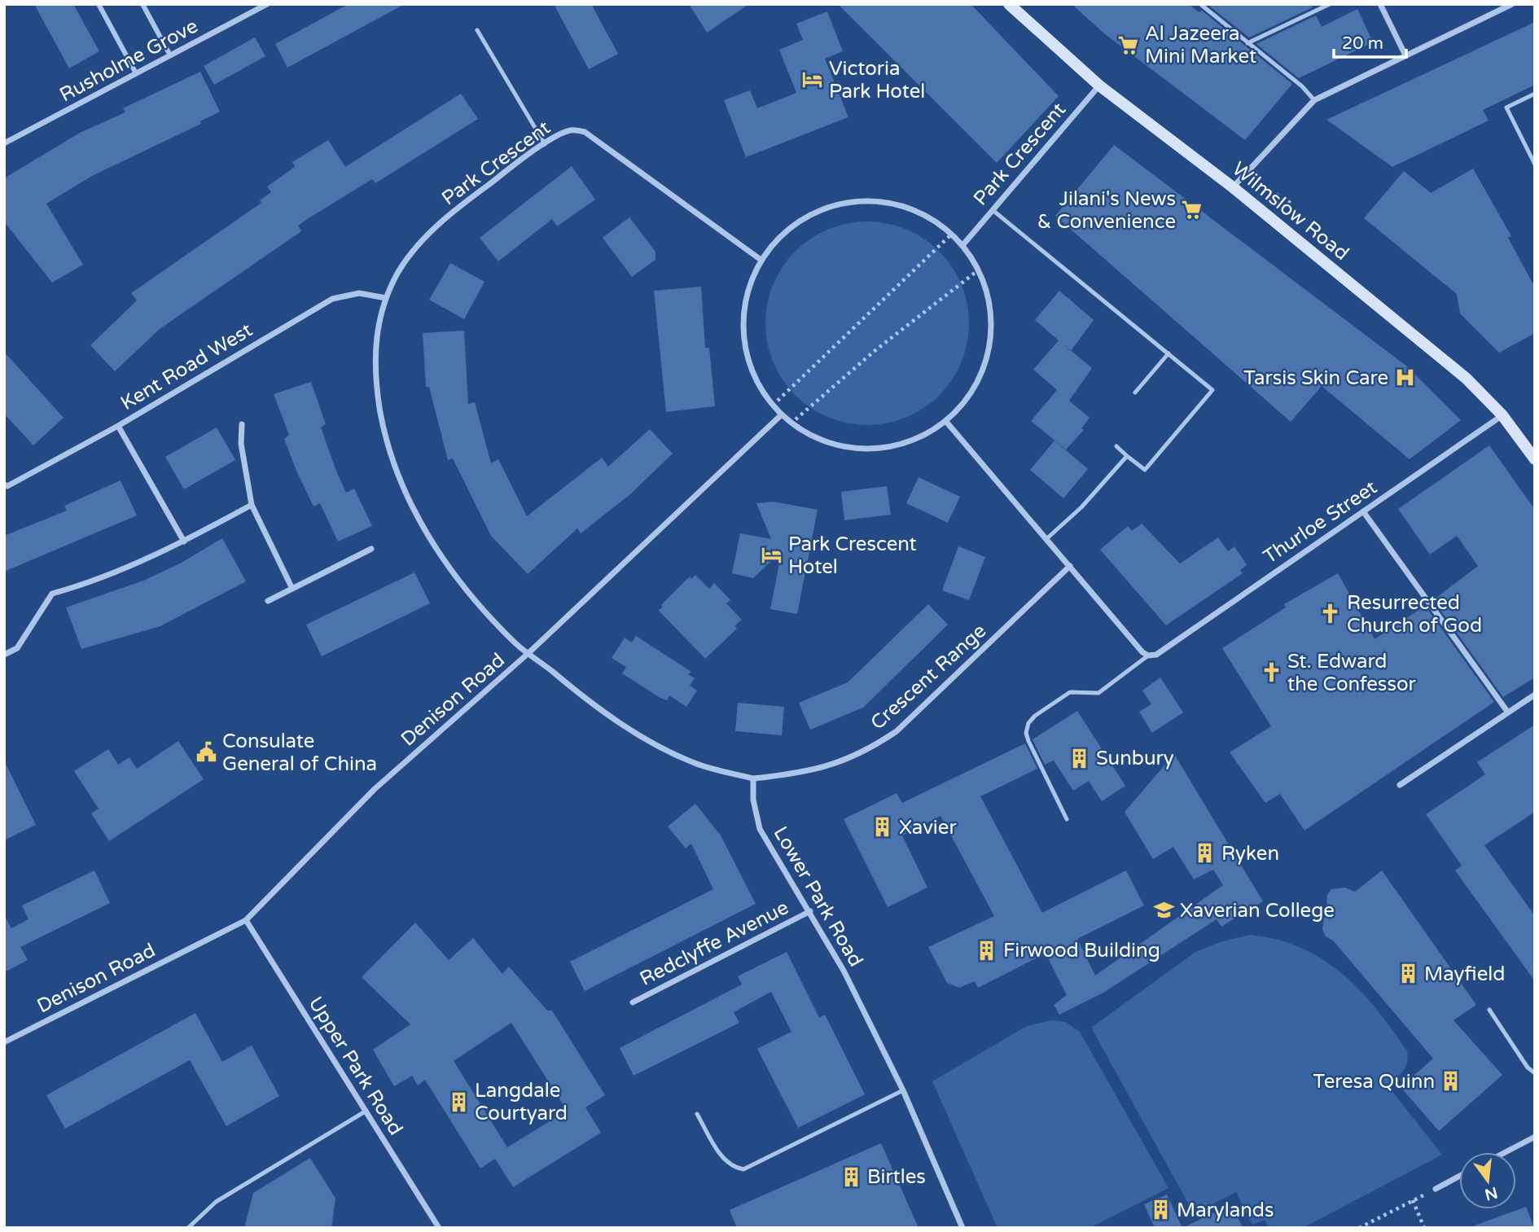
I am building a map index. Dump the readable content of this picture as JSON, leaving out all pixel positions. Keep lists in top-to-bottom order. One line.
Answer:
{"streets":{"main road":["Wilmslow Road"],"street":["Rusholme Grove","Park Crescent","Kent Road West","Thurloe Street","Crescent Range","Denison Road","Lower Park Road","Redclyffe Avenue","Upper Park Road"]},"crossings":[["Park Crescent","Wilmslow Road"],["Park Crescent","Kent Road West"],["Wilmslow Road","Thurloe Street"],["Crescent Range","Lower Park Road"],["Denison Road","Upper Park Road"],["Lower Park Road","Redclyffe Avenue"]],"places":{"supermarket":["Al Jazeera Mini Market","Jilani's News & Convenience"],"hotel":["Victoria Park Hotel","Park Crescent Hotel"],"hospital":["Tarsis Skin Care"],"church":["Resurrected Church of God","St. Edward the Confessor"],"public building":["Consulate General of China"],"building":["Sunbury","Xavier","Ryken","Firwood Building","Mayfield","Teresa Quinn","Langdale Courtyard","Birtles","Marylands"],"school or university":["Xaverian College"]},"scale_bar":"20 m","north":"bottom"}
